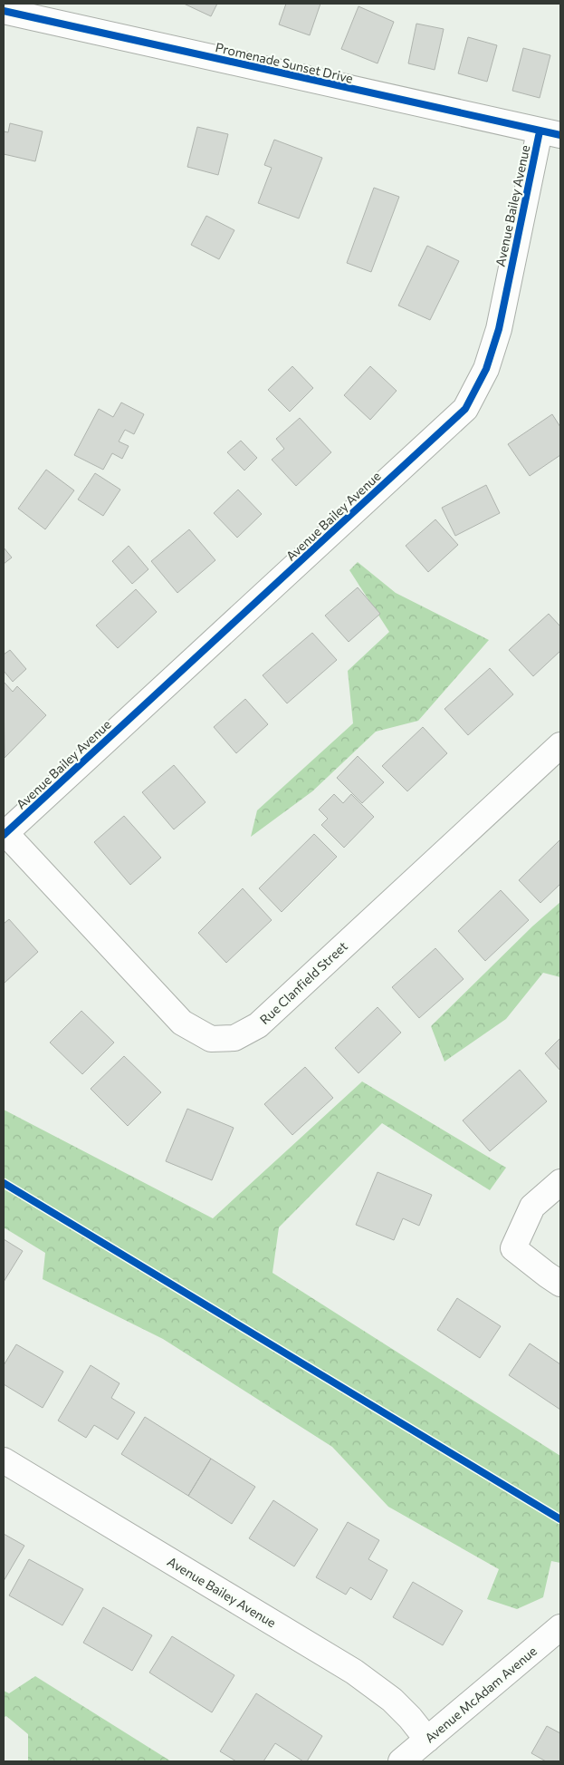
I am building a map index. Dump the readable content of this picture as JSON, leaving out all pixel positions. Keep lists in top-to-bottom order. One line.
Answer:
{"streets":{"street":["Promenade Sunset Drive","Avenue Bailey Avenue","Rue Clanfield Street","Avenue McAdam Avenue"]},"crossings":[["Promenade Sunset Drive","Avenue Bailey Avenue"],["Avenue Bailey Avenue","Rue Clanfield Street"],["Avenue Bailey Avenue","Avenue McAdam Avenue"]]}
